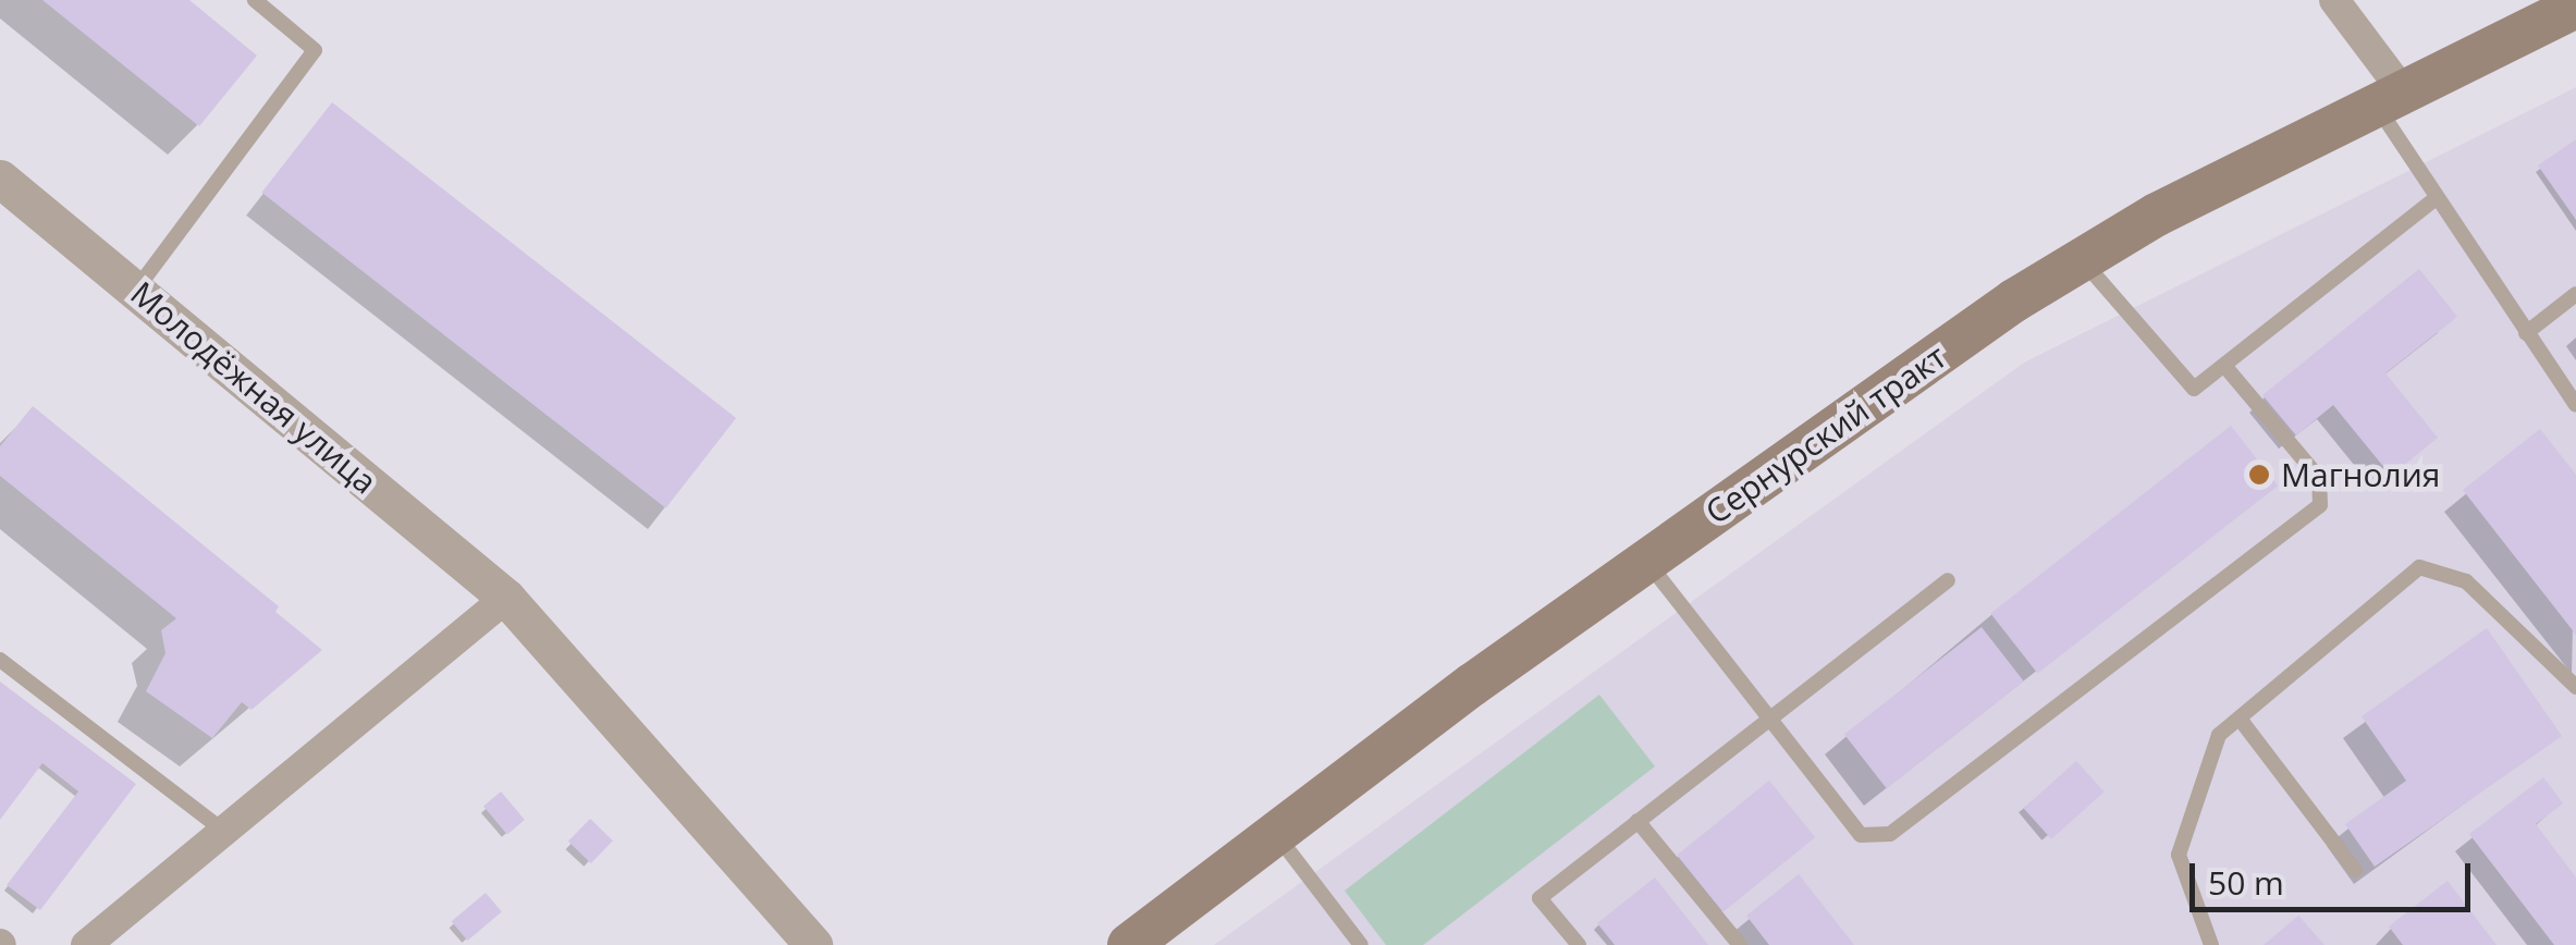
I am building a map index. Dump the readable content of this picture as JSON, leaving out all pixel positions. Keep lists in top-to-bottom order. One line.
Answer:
{"streets":{"main road":["Сернурский тракт"],"street":["Молодёжная улица"]},"places":["Магнолия"],"scale_bar":"50 m"}
